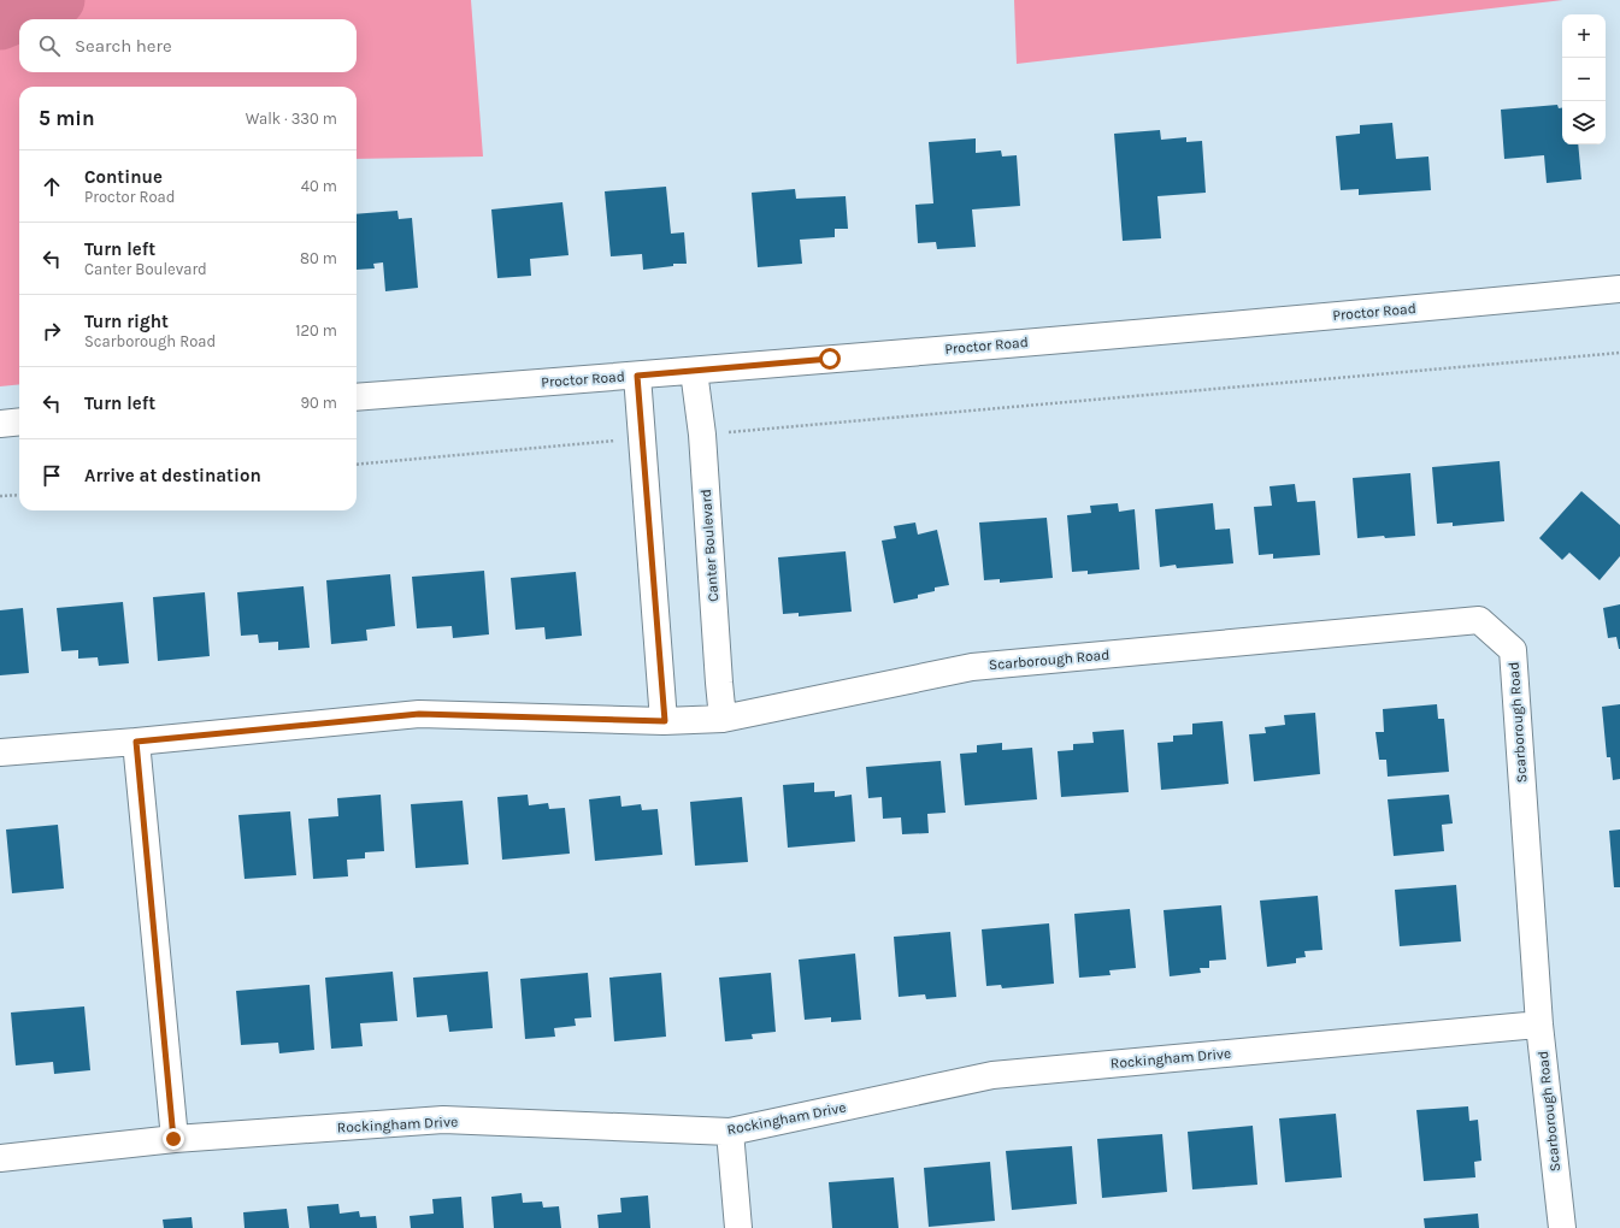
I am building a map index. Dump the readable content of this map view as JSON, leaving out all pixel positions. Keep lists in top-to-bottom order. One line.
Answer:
{"streets":{"street":["Proctor Road","Canter Boulevard","Scarborough Road","Rockingham Drive"]},"crossings":[["Proctor Road","Canter Boulevard"],["Canter Boulevard","Scarborough Road"],["Scarborough Road","Rockingham Drive"]],"page":{"map_buttons":["+","−"],"search":"Search here","heading":["5 min","Walk · 330 m"],"list":[["Continue","Proctor Road","40 m"],["Turn left","Canter Boulevard","80 m"],["Turn right","Scarborough Road","120 m"],["Turn left","90 m"],"Arrive at destination"]}}
